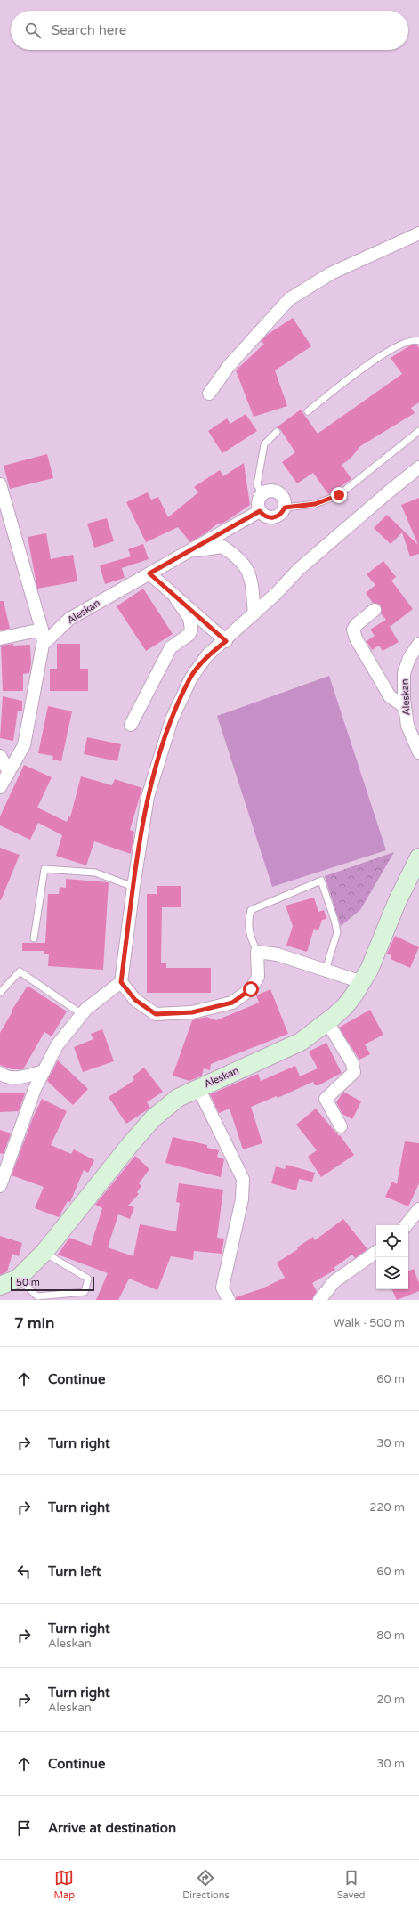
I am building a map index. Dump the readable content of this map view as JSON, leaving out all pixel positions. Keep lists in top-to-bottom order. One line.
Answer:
{"streets":{"street":["Aleskan"]},"scale_bar":"50 m","page":{"search":"Search here","scale":"50 m","heading":["7 min","Walk · 500 m"],"list":[["Continue","60 m"],["Turn right","30 m"],["Turn right","220 m"],["Turn left","60 m"],["Turn right","Aleskan","80 m"],["Turn right","Aleskan","20 m"],["Continue","30 m"],"Arrive at destination"],"nav":["Map","Directions","Saved"]}}
